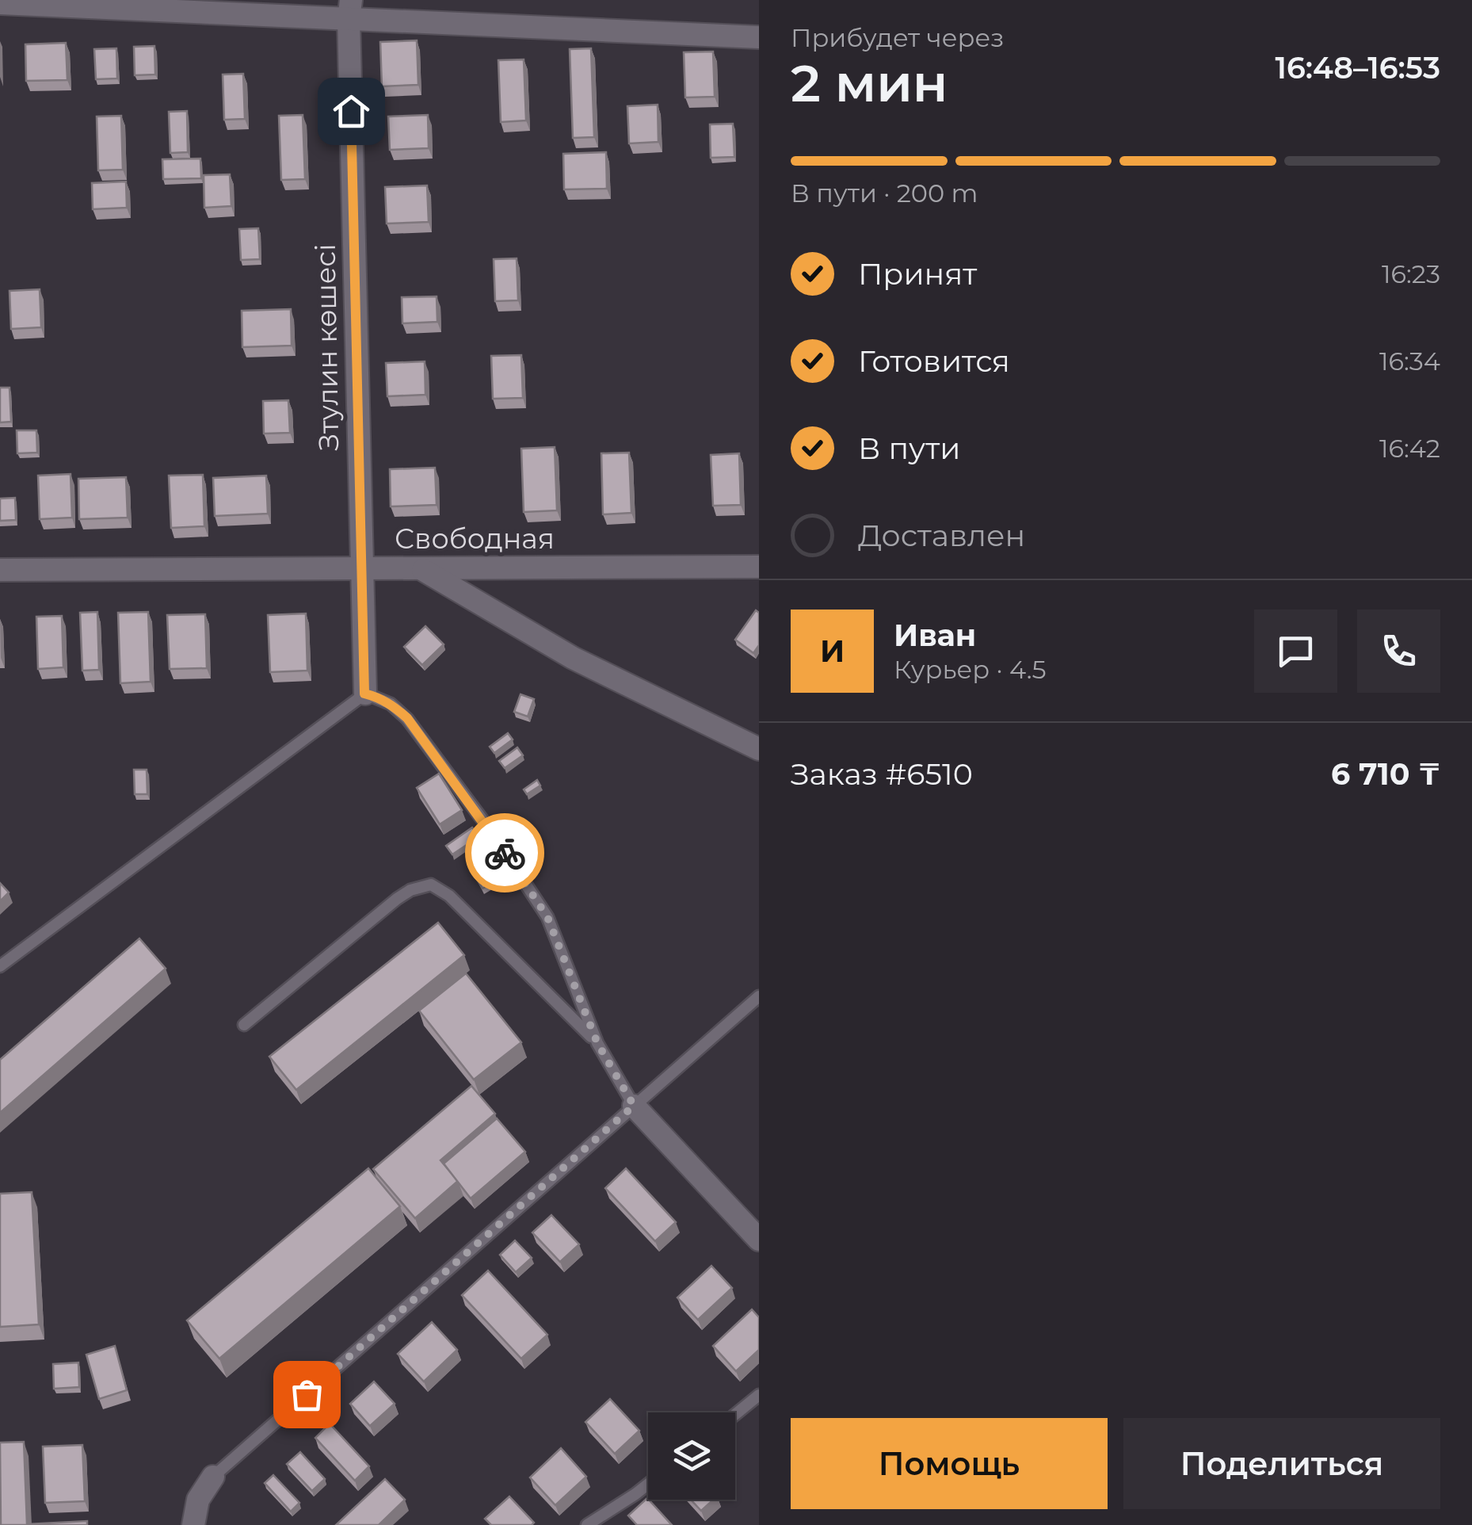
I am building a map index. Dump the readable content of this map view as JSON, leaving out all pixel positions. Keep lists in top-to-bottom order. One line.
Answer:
{"streets":{"street":["Зтулин көшесі","Свободная"]},"crossings":[["Зтулин көшесі","Свободная"]],"page":{"heading":["2 мин","Прибудет через","16:48–16:53"],"panel":["Иван","Курьер · 4.5","Заказ #6510","6 710 ₸"],"bar":"В пути · 200 m","list":[["Принят","16:23"],["Готовится","16:34"],["В пути","16:42"],"Доставлен"],"round":"И","buttons":["Помощь","Поделиться"]}}
